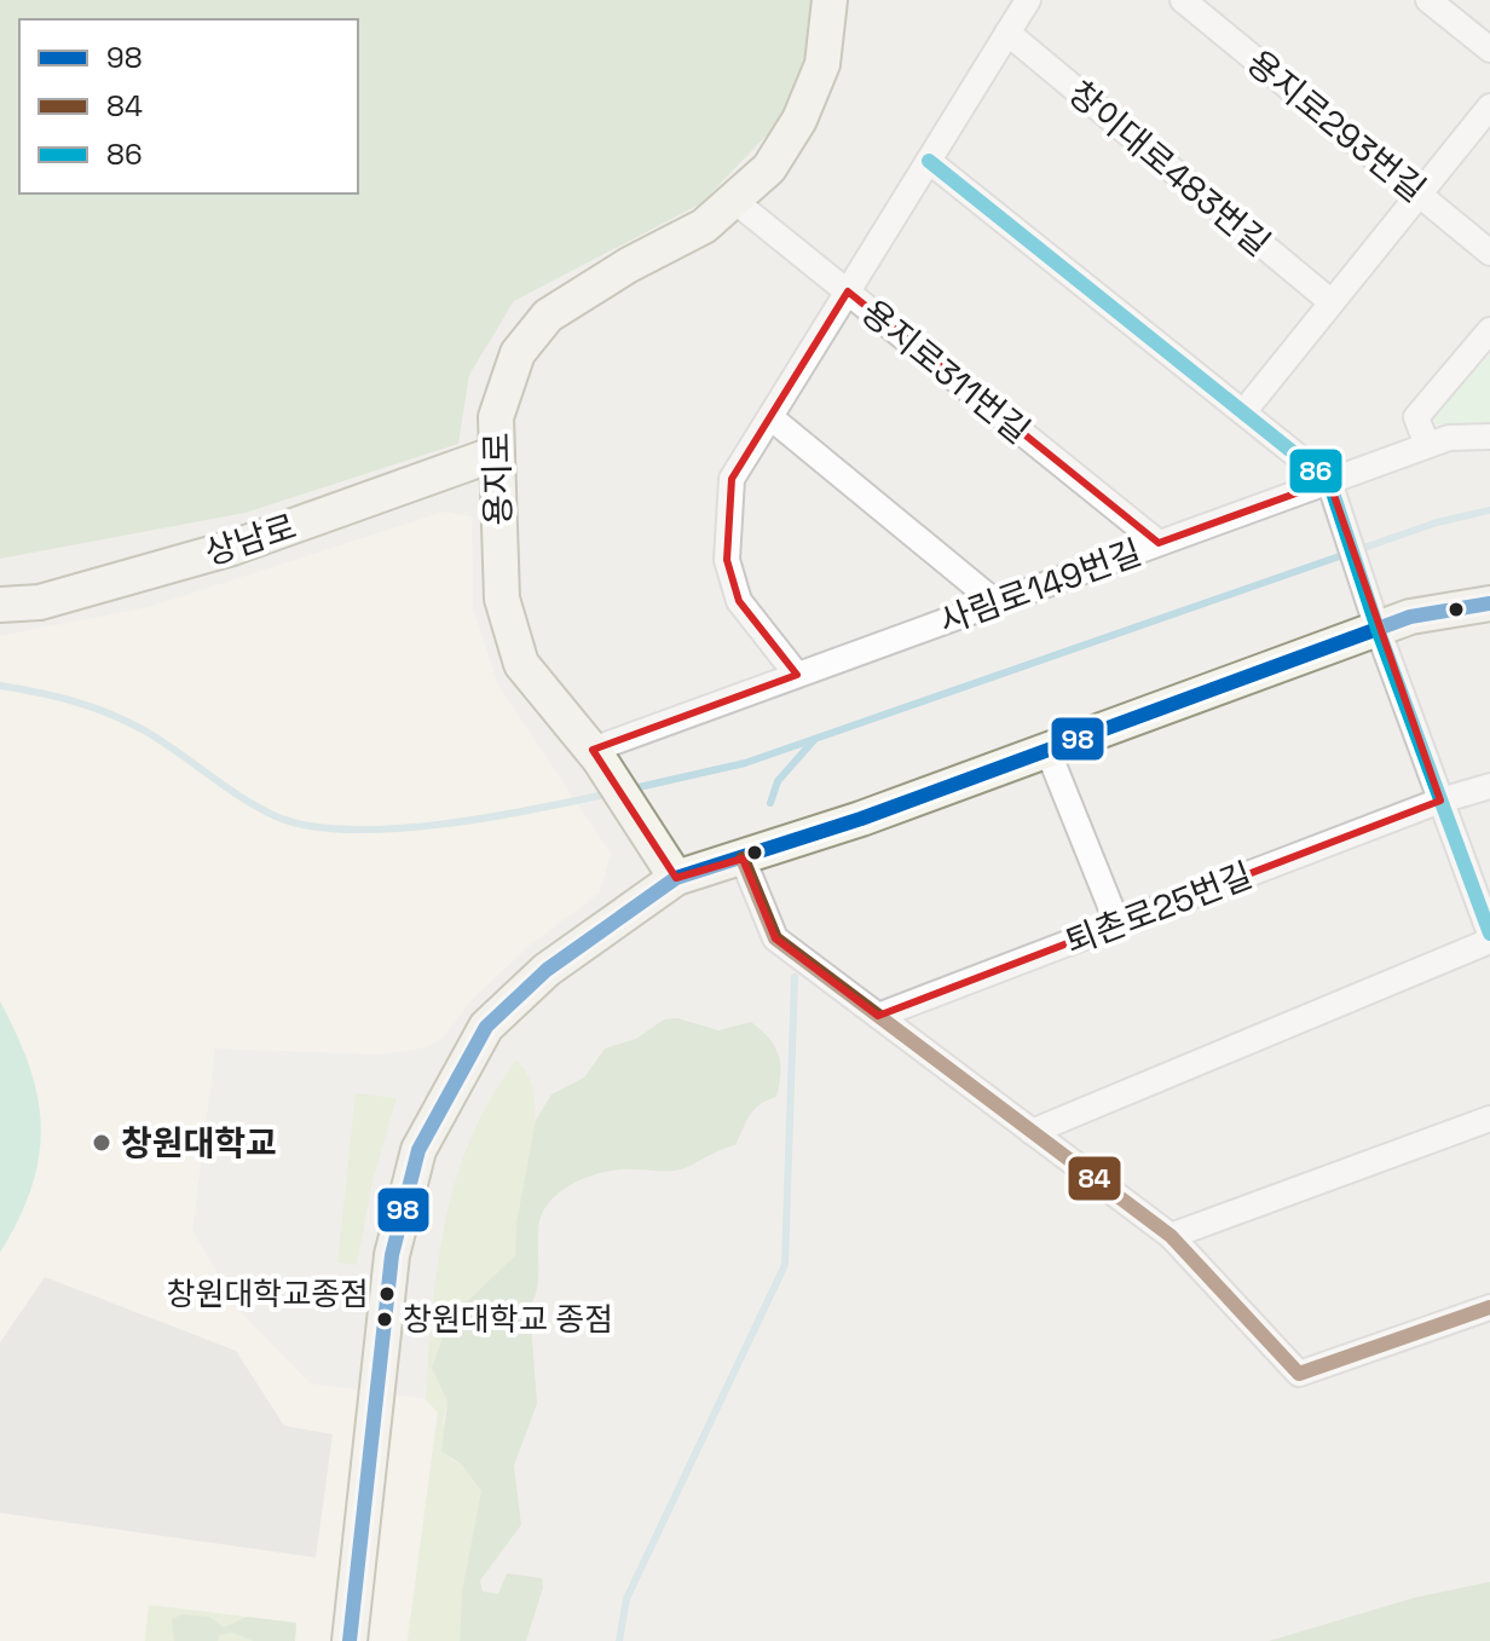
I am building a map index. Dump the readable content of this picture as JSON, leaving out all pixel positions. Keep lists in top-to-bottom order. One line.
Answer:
{"streets":{"street":["용지로293번길","창이대로483번길","용지로311번길","용지로","상남로","사림로149번길","퇴촌로25번길"]},"crossings":[["용지로311번길","용지로"],["용지로311번길","사림로149번길"],["용지로","상남로"],["용지로","사림로149번길"]],"places":["창원대학교","창원대학교종점","창원대학교 종점"],"lines":["transit line 86","transit line 98","transit line 84"],"legend":["98","84","86"]}
